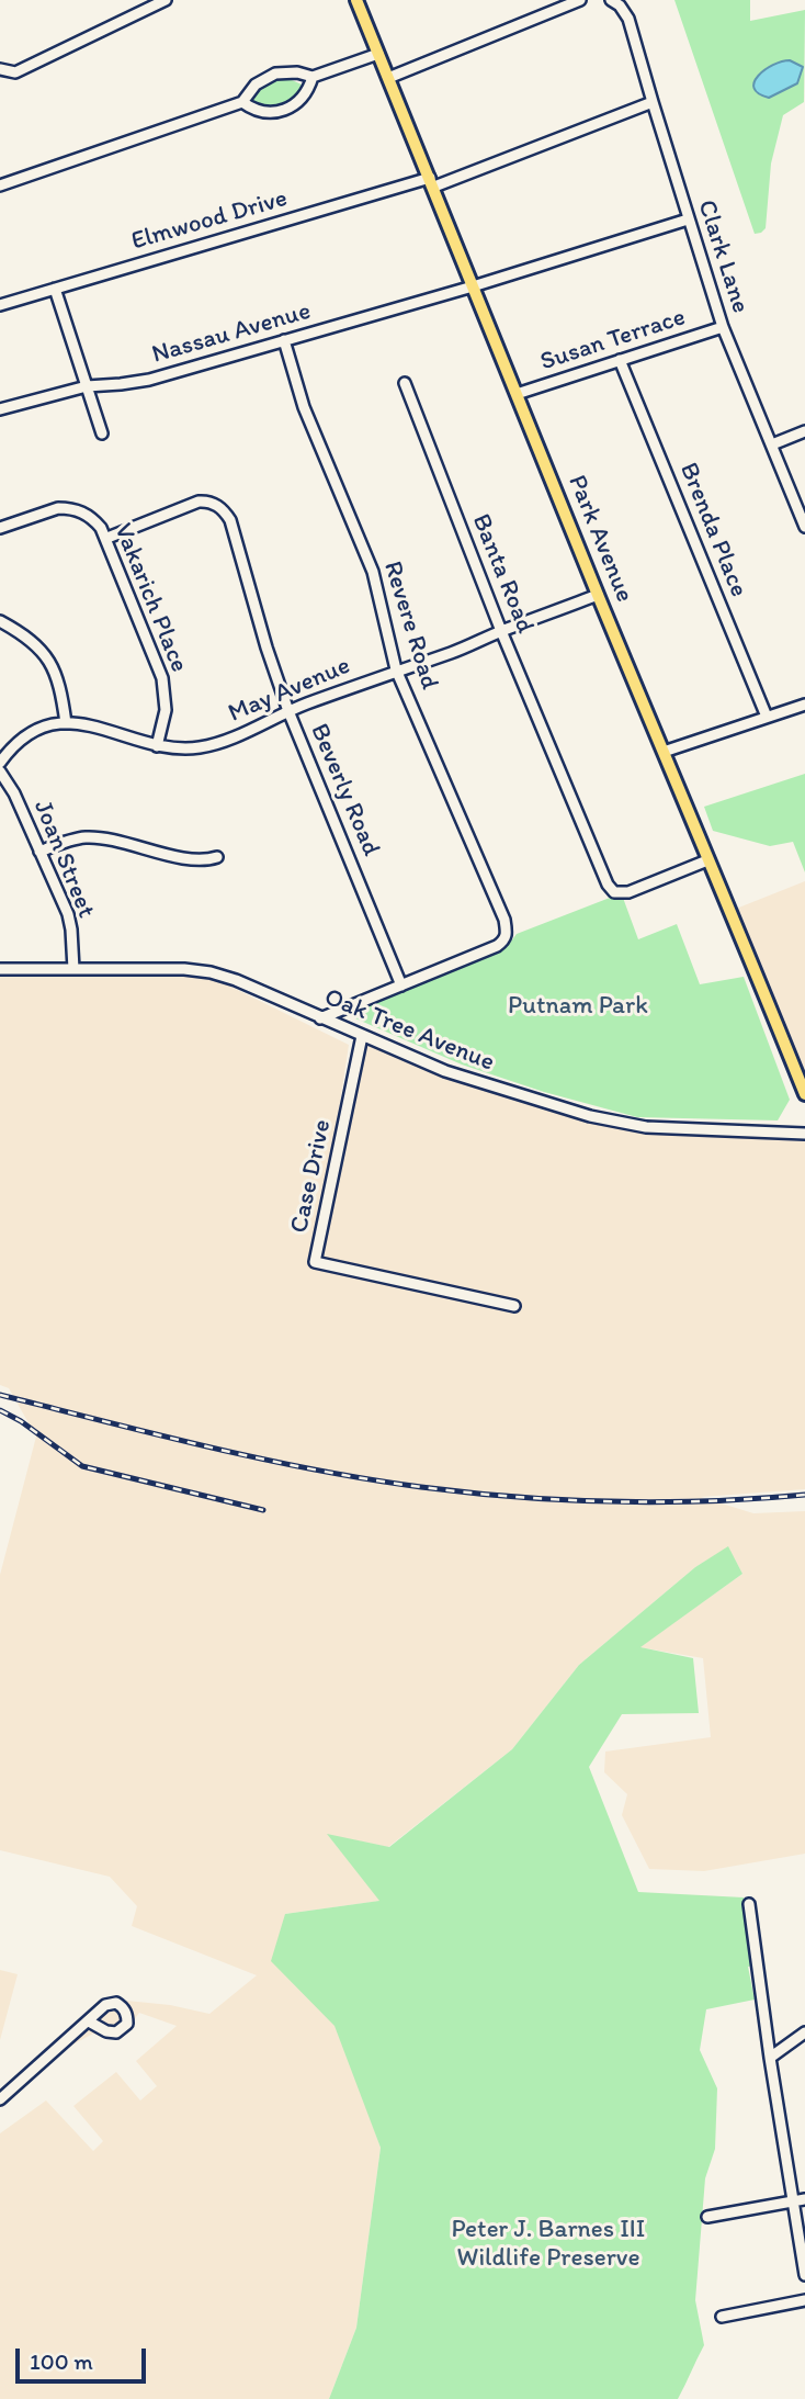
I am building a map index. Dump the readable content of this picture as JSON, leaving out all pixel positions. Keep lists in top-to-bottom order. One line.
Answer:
{"streets":{"main road":["Park Avenue"],"street":["Elmwood Drive","Clark Lane","Nassau Avenue","Susan Terrace","Brenda Place","Banta Road","Vakarich Place","Revere Road","May Avenue","Beverly Road","Joan Street","Oak Tree Avenue","Case Drive"]},"crossings":[["Elmwood Drive","Clark Lane"],["Elmwood Drive","Park Avenue"],["Clark Lane","Nassau Avenue"],["Clark Lane","Susan Terrace"],["Nassau Avenue","Park Avenue"],["Nassau Avenue","Revere Road"],["Susan Terrace","Brenda Place"],["Susan Terrace","Park Avenue"],["Park Avenue","Banta Road"],["Park Avenue","May Avenue"],["Banta Road","May Avenue"],["Vakarich Place","May Avenue"],["Vakarich Place","Beverly Road"],["Revere Road","May Avenue"],["Revere Road","Beverly Road"],["May Avenue","Beverly Road"],["Joan Street","Oak Tree Avenue"],["Oak Tree Avenue","Case Drive"]],"parks":["Putnam Park","Peter J. Barnes III Wildlife Preserve"],"scale_bar":"100 m"}
